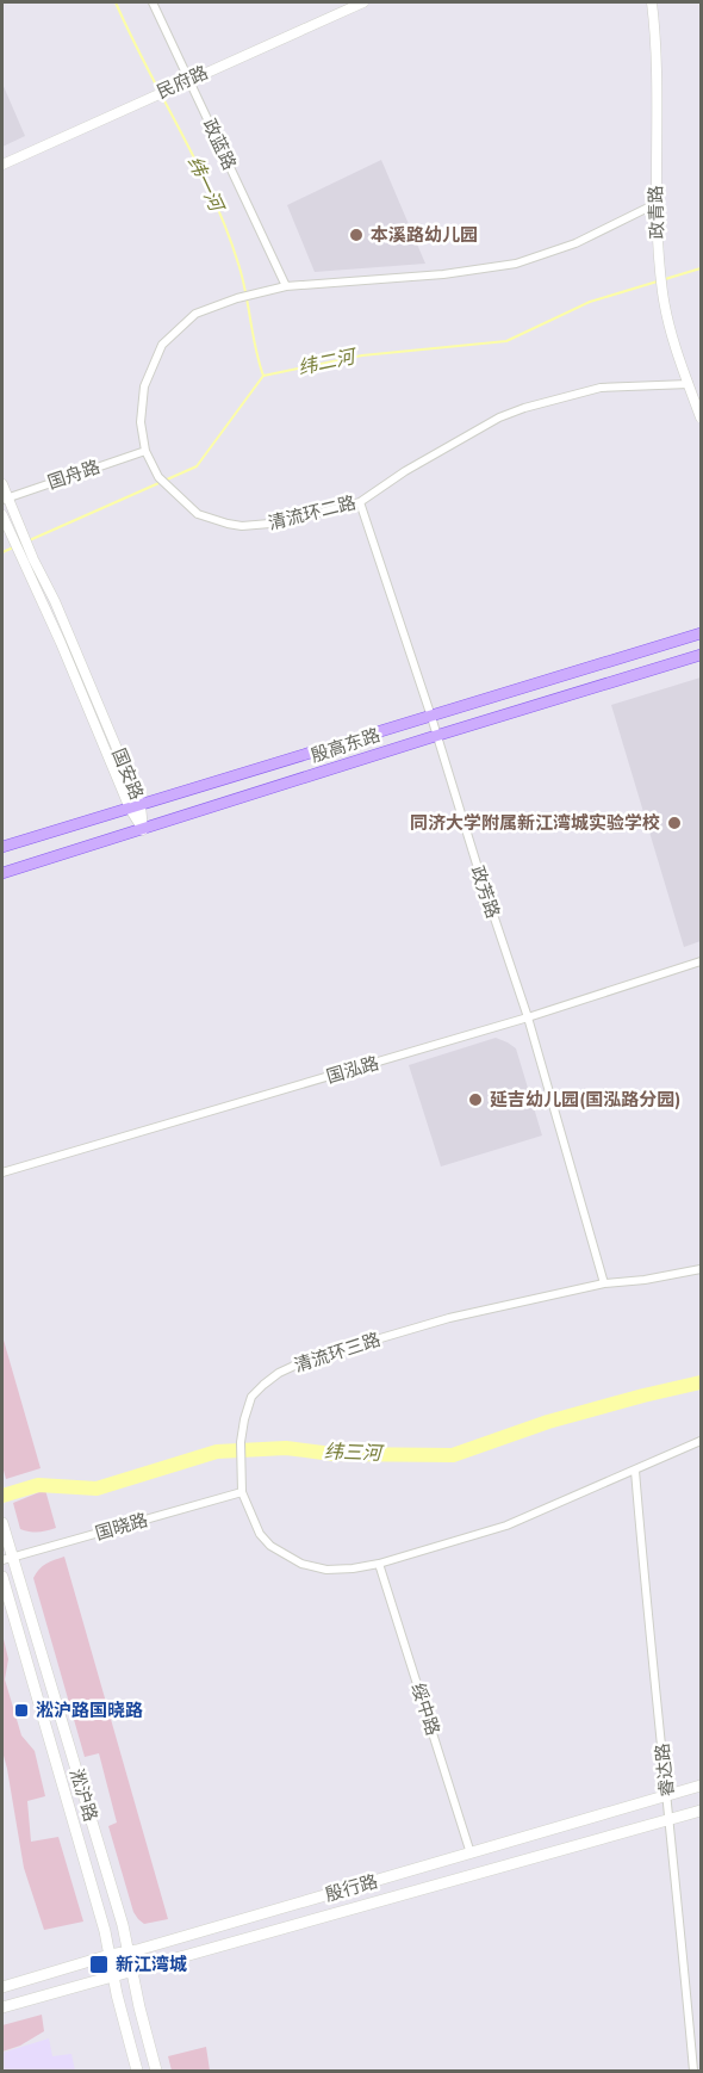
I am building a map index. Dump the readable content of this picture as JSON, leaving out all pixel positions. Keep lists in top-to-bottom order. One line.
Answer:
{"streets":{"main road":["殷高东路","淞沪路","殷行路"],"street":["民府路","政蓝路","政青路","国舟路","清流环二路","国安路","政芳路","国泓路","清流环三路","国晓路","绥中路","睿达路"]},"crossings":[["民府路","政蓝路"],["政蓝路","清流环二路"],["政青路","清流环二路"],["国舟路","清流环二路"],["国舟路","国安路"],["清流环二路","政芳路"],["殷高东路","国安路"],["殷高东路","政芳路"],["政芳路","国泓路"],["政芳路","清流环三路"],["清流环三路","国晓路"],["清流环三路","绥中路"],["清流环三路","睿达路"],["国晓路","淞沪路"],["绥中路","殷行路"],["睿达路","殷行路"],["淞沪路","殷行路"]],"water":["纬一河","纬二河","纬三河"],"places":{"other":["本溪路幼儿园","同济大学附属新江湾城实验学校","延吉幼儿园(国泓路分园)"],"transit":["淞沪路国晓路","新江湾城"]}}
